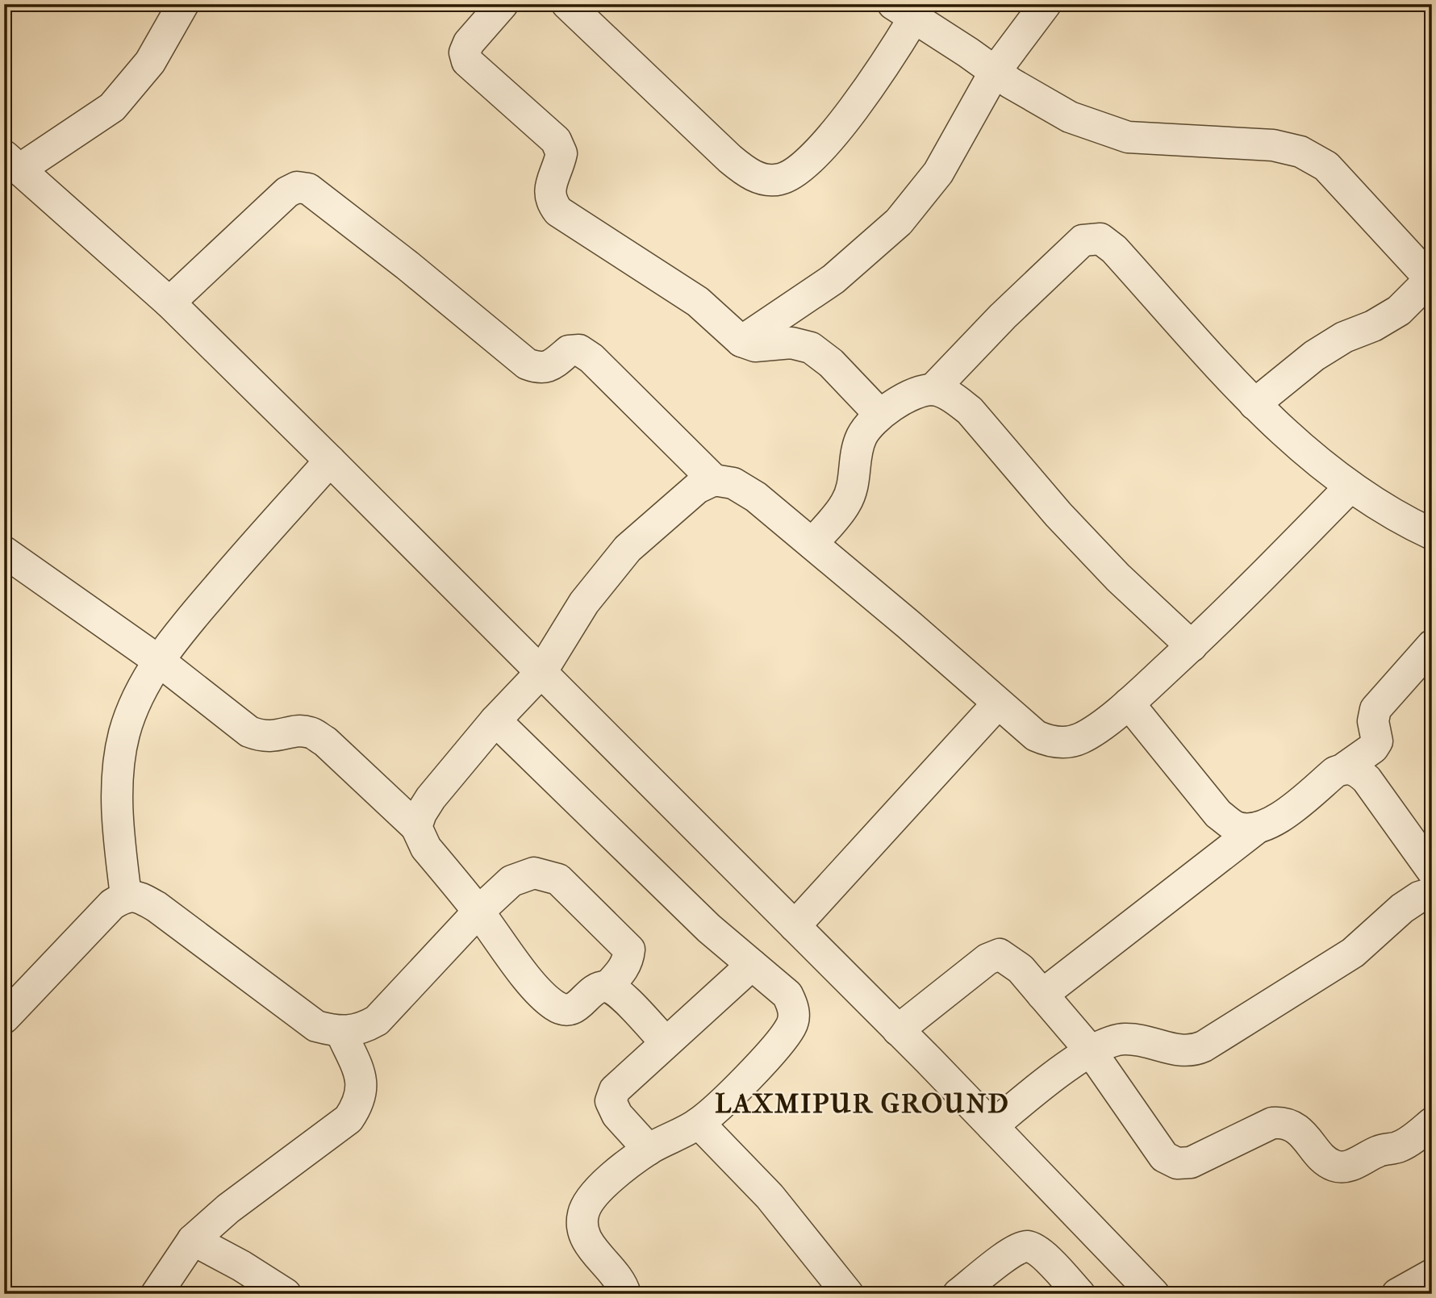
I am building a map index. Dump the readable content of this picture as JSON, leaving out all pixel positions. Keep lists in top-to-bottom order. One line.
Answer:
{"districts":["LAXMIPUR GROUND"]}
